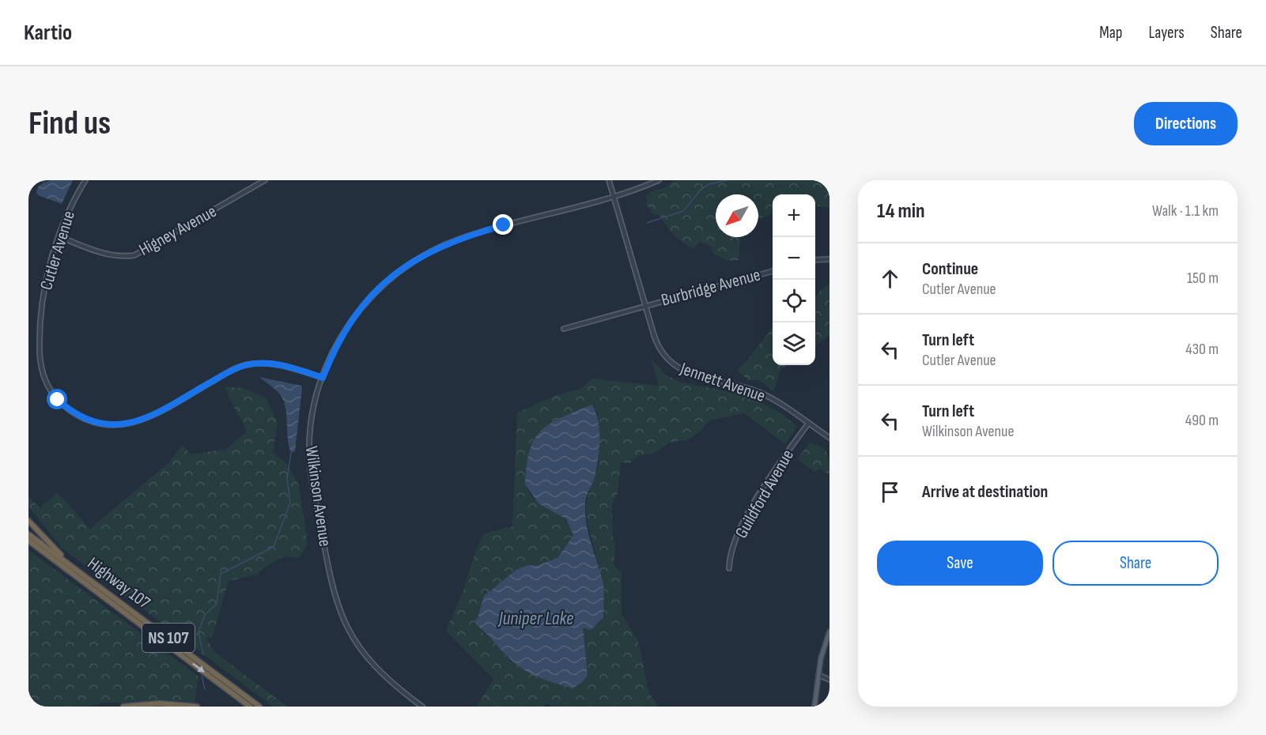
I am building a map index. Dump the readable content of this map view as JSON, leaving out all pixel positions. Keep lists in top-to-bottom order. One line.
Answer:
{"streets":{"highway":["Highway 107","NS 107"],"street":["Higney Avenue","Cutler Avenue","Burbridge Avenue","Jennett Avenue","Guildford Avenue","Wilkinson Avenue"]},"crossings":[["Higney Avenue","Cutler Avenue"],["Cutler Avenue","Wilkinson Avenue"],["Burbridge Avenue","Jennett Avenue"],["Jennett Avenue","Guildford Avenue"],["Jennett Avenue","Wilkinson Avenue"]],"water":["Juniper Lake"],"north":"bottom left","page":{"header":"Kartio","nav":["Map","Layers","Share"],"buttons":["Directions",["Save","Share"]],"title":"Find us","heading":["14 min","Walk · 1.1 km"],"map_buttons":["+","−"],"list":[["Continue","Cutler Avenue","150 m"],["Turn left","Cutler Avenue","430 m"],["Turn left","Wilkinson Avenue","490 m"],"Arrive at destination"]}}
